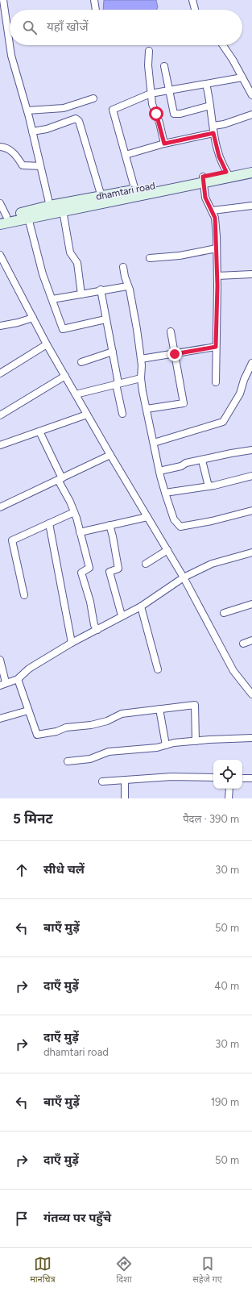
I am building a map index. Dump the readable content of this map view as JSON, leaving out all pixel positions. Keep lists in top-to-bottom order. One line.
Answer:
{"streets":{"main road":["dhamtari road"]},"page":{"search":"यहाँ खोजें","heading":["5 मिनट","पैदल · 390 m"],"list":[["सीधे चलें","30 m"],["बाएँ मुड़ें","50 m"],["दाएँ मुड़ें","40 m"],["दाएँ मुड़ें","dhamtari road","30 m"],["बाएँ मुड़ें","190 m"],["दाएँ मुड़ें","50 m"],"गंतव्य पर पहुँचे"],"nav":["मानचित्र","दिशा","सहेजे गए"]}}
